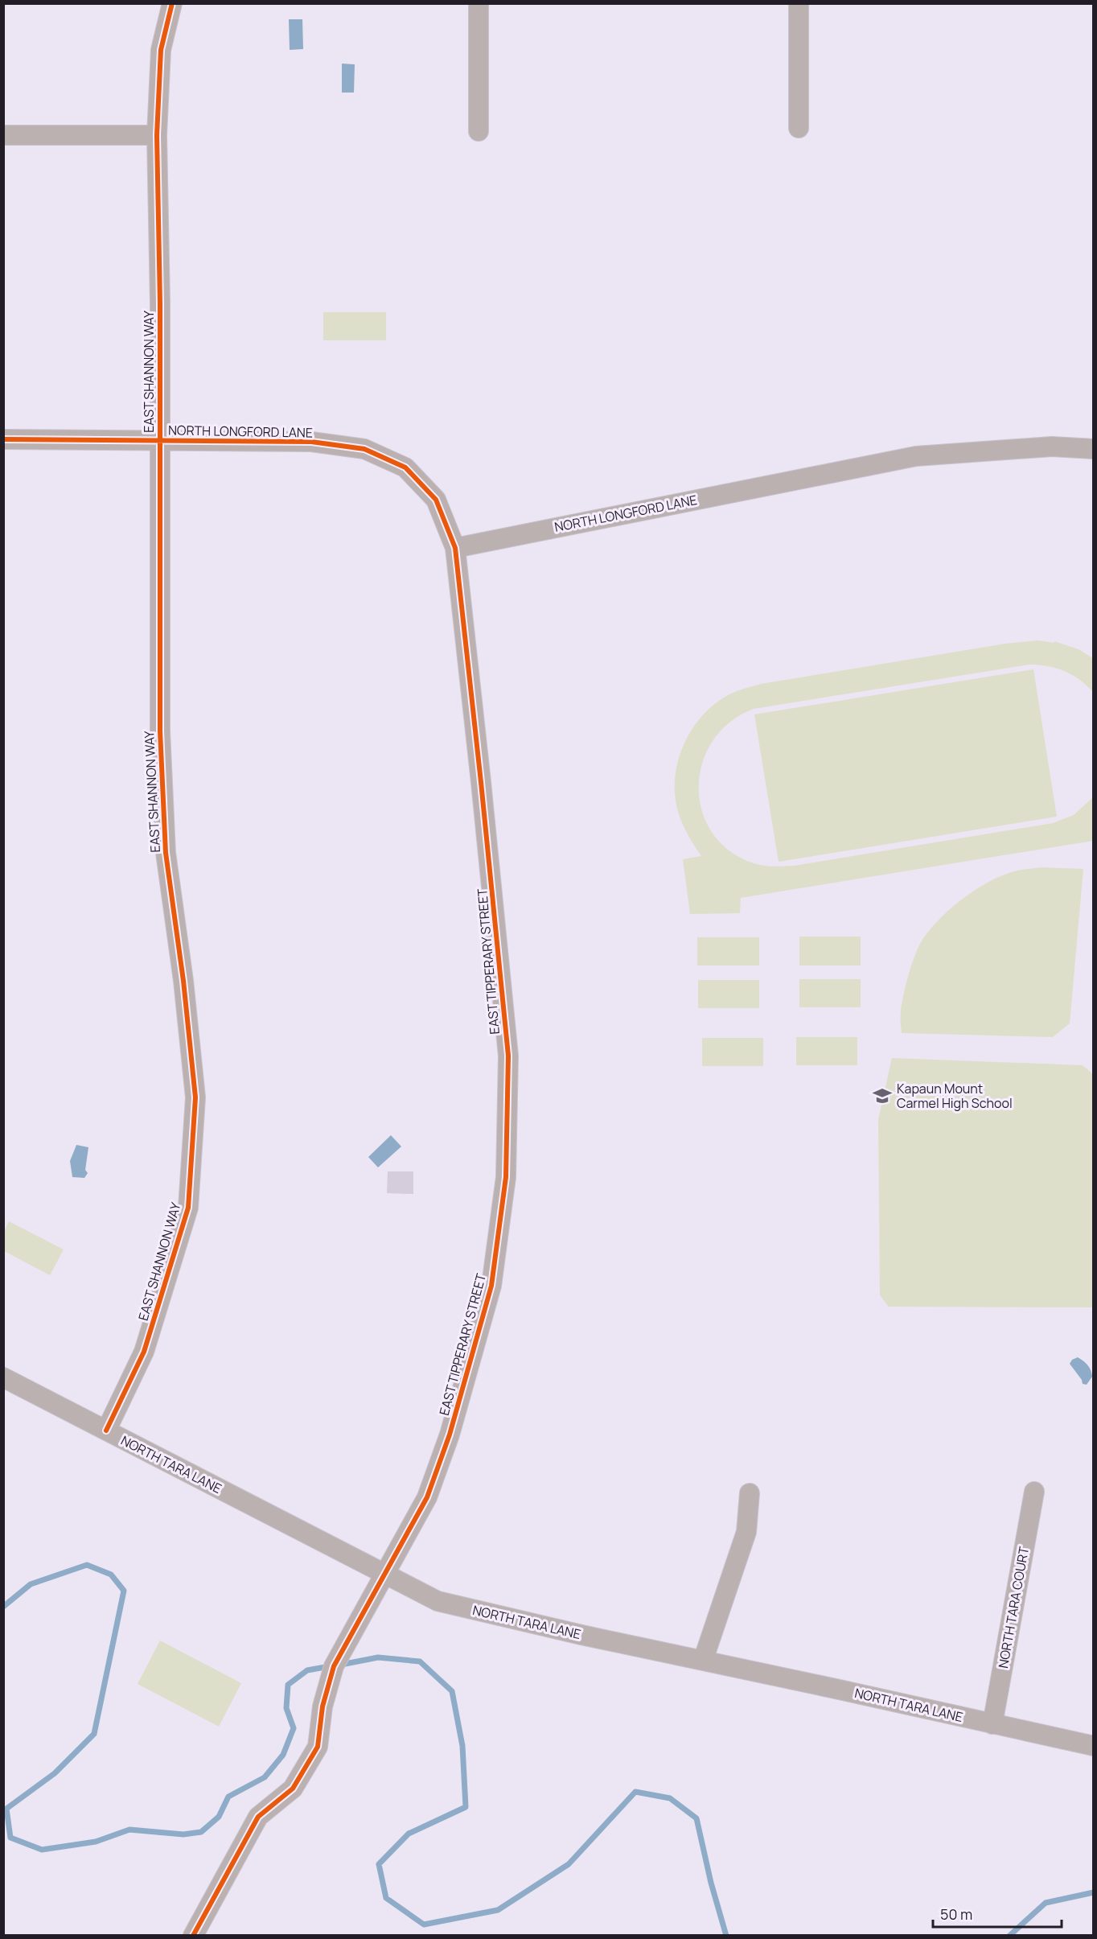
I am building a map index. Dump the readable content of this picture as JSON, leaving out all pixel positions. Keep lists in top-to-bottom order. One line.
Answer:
{"streets":{"street":["EAST SHANNON WAY","NORTH LONGFORD LANE","EAST TIPPERARY STREET","NORTH TARA LANE","NORTH TARA COURT"]},"crossings":[["EAST SHANNON WAY","NORTH LONGFORD LANE"],["EAST SHANNON WAY","NORTH TARA LANE"],["NORTH LONGFORD LANE","EAST TIPPERARY STREET"],["EAST TIPPERARY STREET","NORTH TARA LANE"],["NORTH TARA LANE","NORTH TARA COURT"]],"places":{"school or university":["Kapaun Mount Carmel High School"]},"scale_bar":"50 m"}
